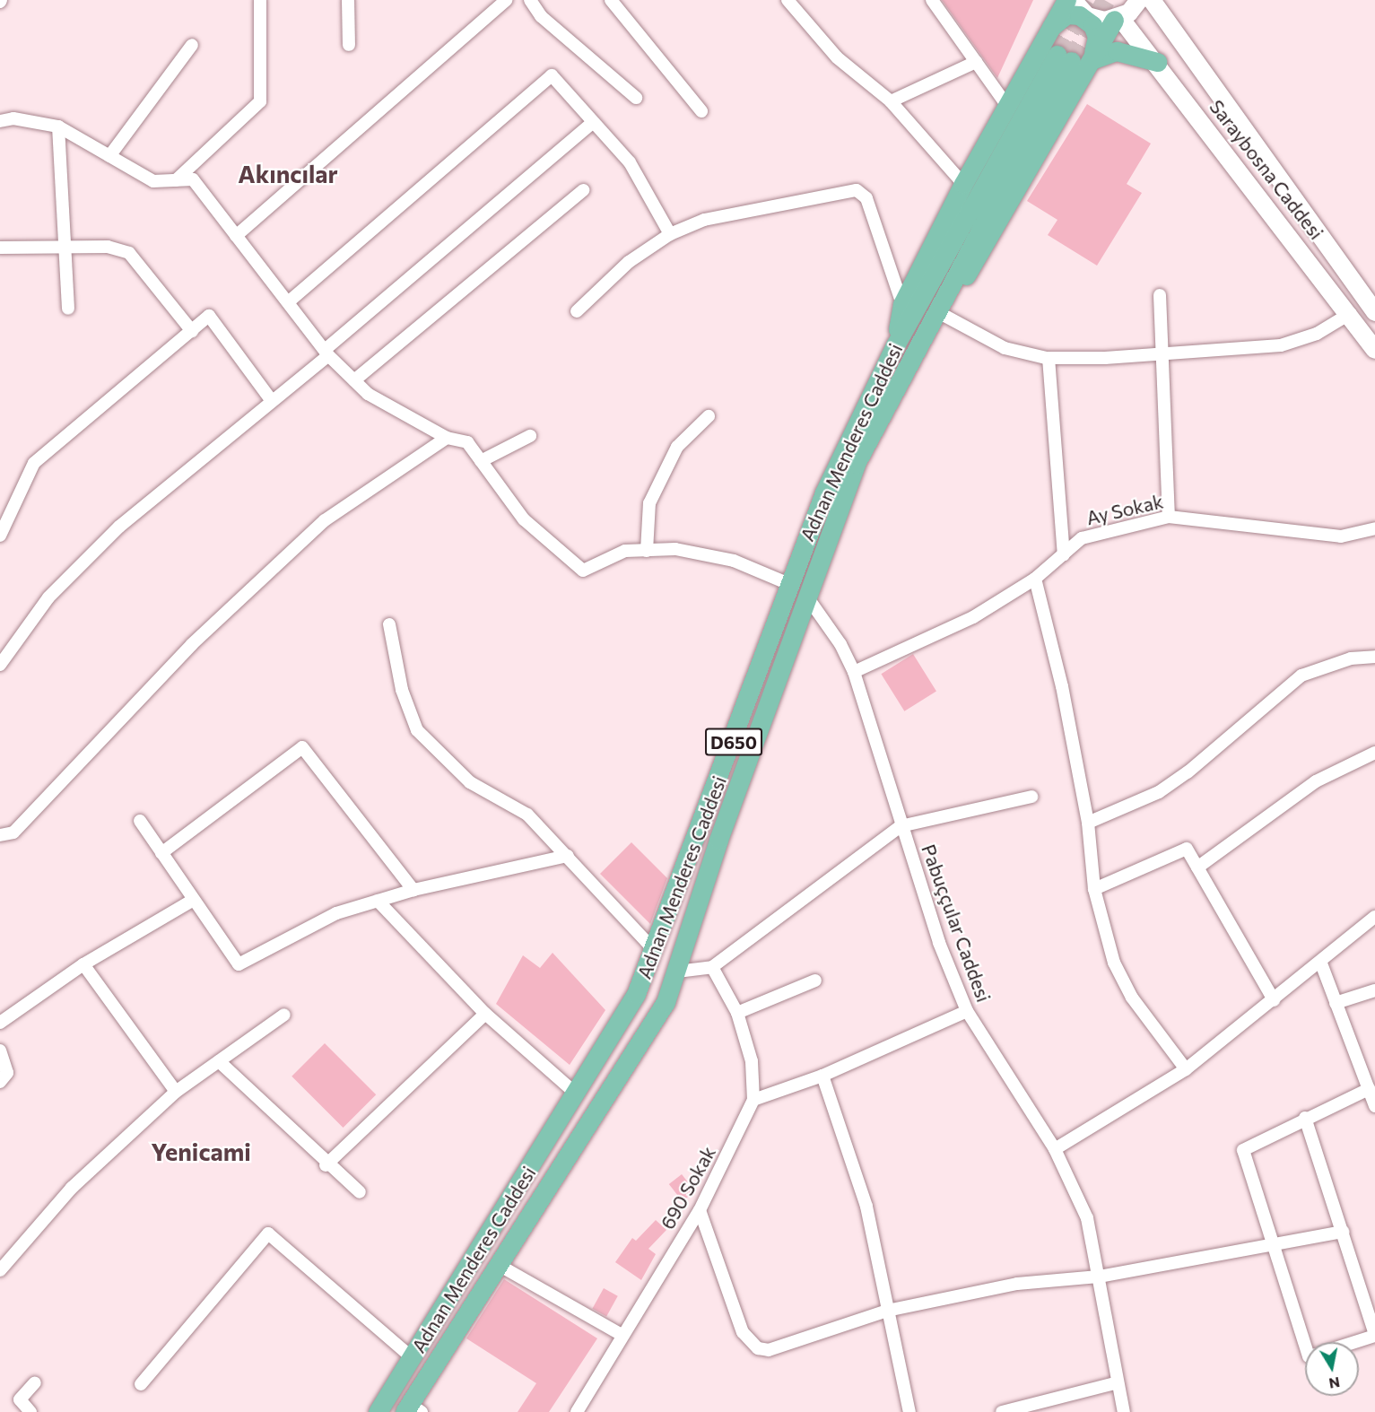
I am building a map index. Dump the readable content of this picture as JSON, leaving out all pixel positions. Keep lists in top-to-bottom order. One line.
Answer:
{"streets":{"main road":["Saraybosna Caddesi","Adnan Menderes Caddesi","D650"],"street":["Ay Sokak","Pabuççular Caddesi","690 Sokak"]},"crossings":[["Adnan Menderes Caddesi","Pabuççular Caddesi"],["Ay Sokak","Pabuççular Caddesi"]],"districts":["Akıncılar","Yenicami"],"north":"bottom"}
